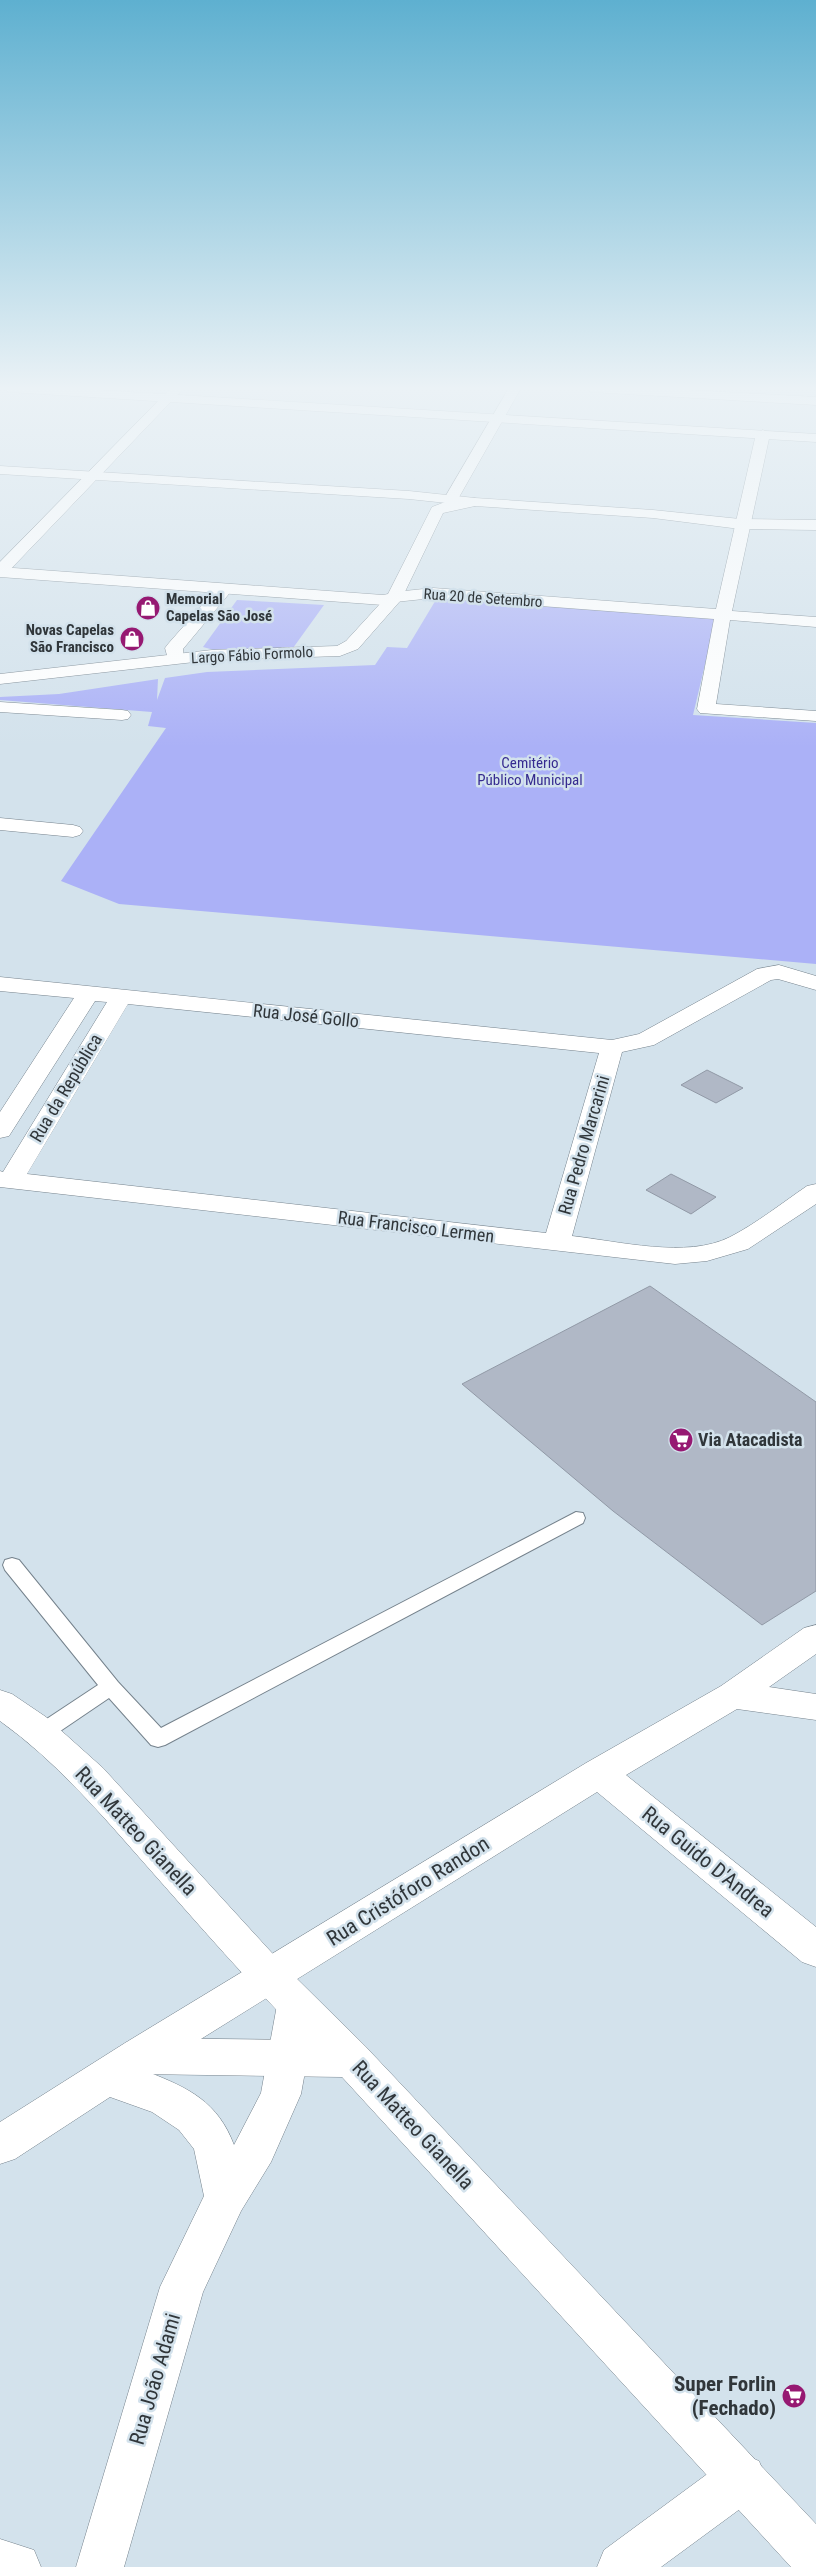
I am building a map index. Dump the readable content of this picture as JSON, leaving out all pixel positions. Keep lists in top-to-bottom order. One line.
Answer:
{"streets":{"street":["Rua 20 de Setembro","Largo Fábio Formolo","Rua José Gollo","Rua da República","Rua Pedro Marcarini","Rua Francisco Lermen","Rua Matteo Gianella","Rua Guido D'Andrea","Rua Cristóforo Randon","Rua João Adami"]},"crossings":[["Rua 20 de Setembro","Largo Fábio Formolo"],["Rua José Gollo","Rua da República"],["Rua José Gollo","Rua Pedro Marcarini"],["Rua da República","Rua Francisco Lermen"],["Rua Pedro Marcarini","Rua Francisco Lermen"],["Rua Matteo Gianella","Rua Cristóforo Randon"],["Rua Matteo Gianella","Rua João Adami"],["Rua Guido D'Andrea","Rua Cristóforo Randon"]],"parks":["Cemitério Público Municipal"],"places":{"shop":["Memorial Capelas São José","Novas Capelas São Francisco"],"supermarket":["Via Atacadista","Super Forlin (Fechado)"]}}
